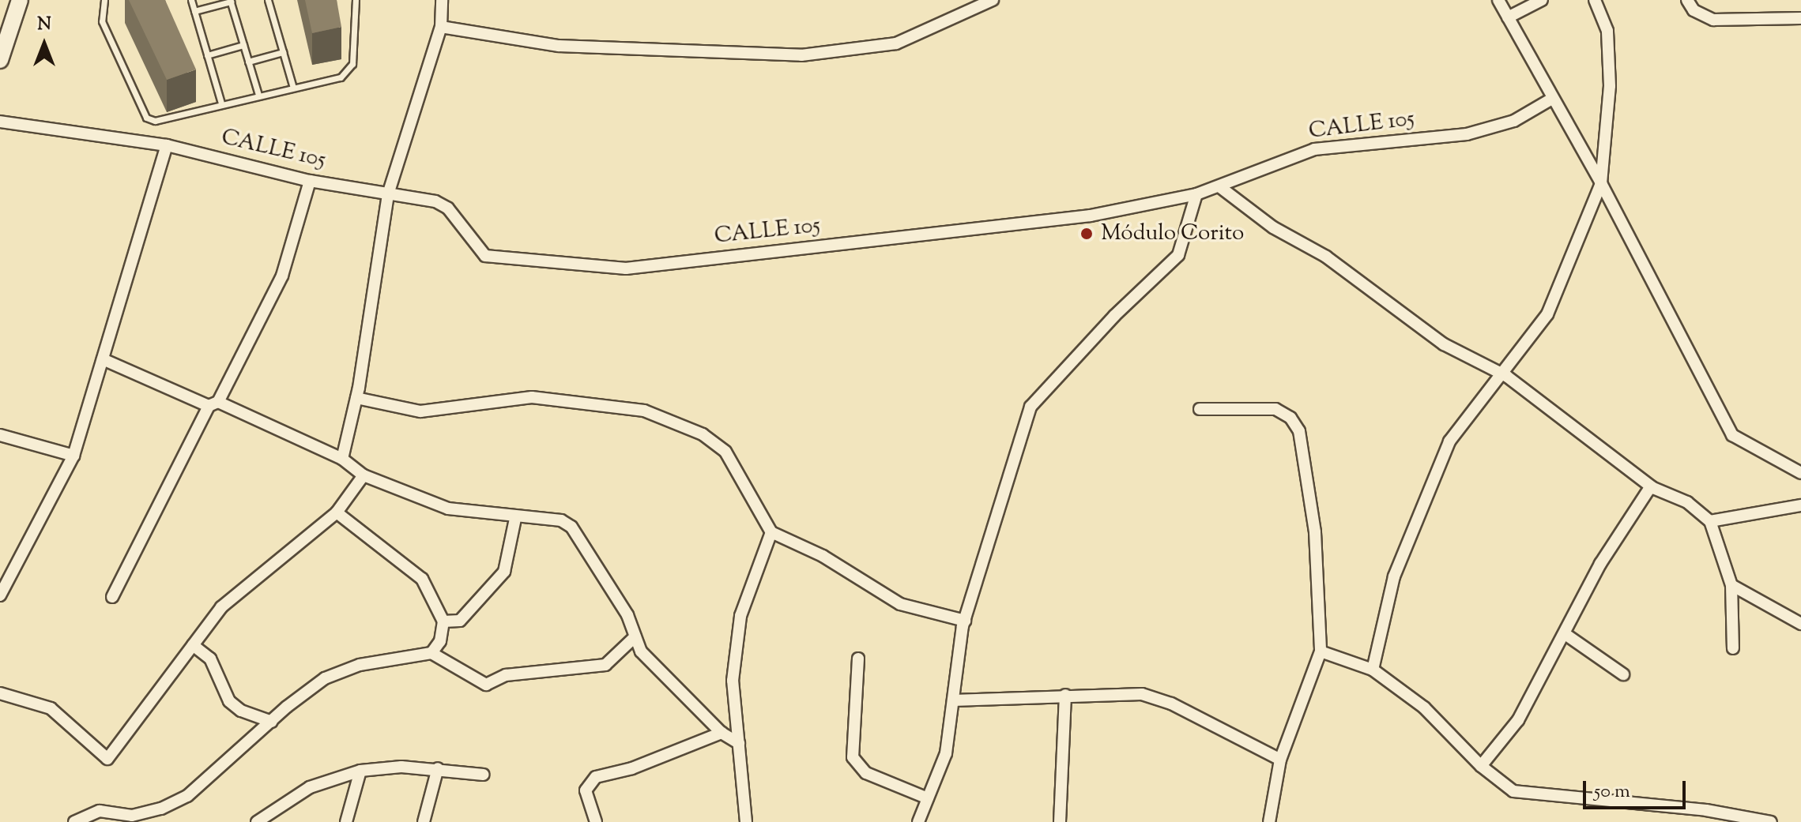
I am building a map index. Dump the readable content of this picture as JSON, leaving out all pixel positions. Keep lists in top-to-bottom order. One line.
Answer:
{"streets":{"street":["CALLE 105"]},"places":["Módulo Corito"],"scale_bar":"50 m","north":"top"}
